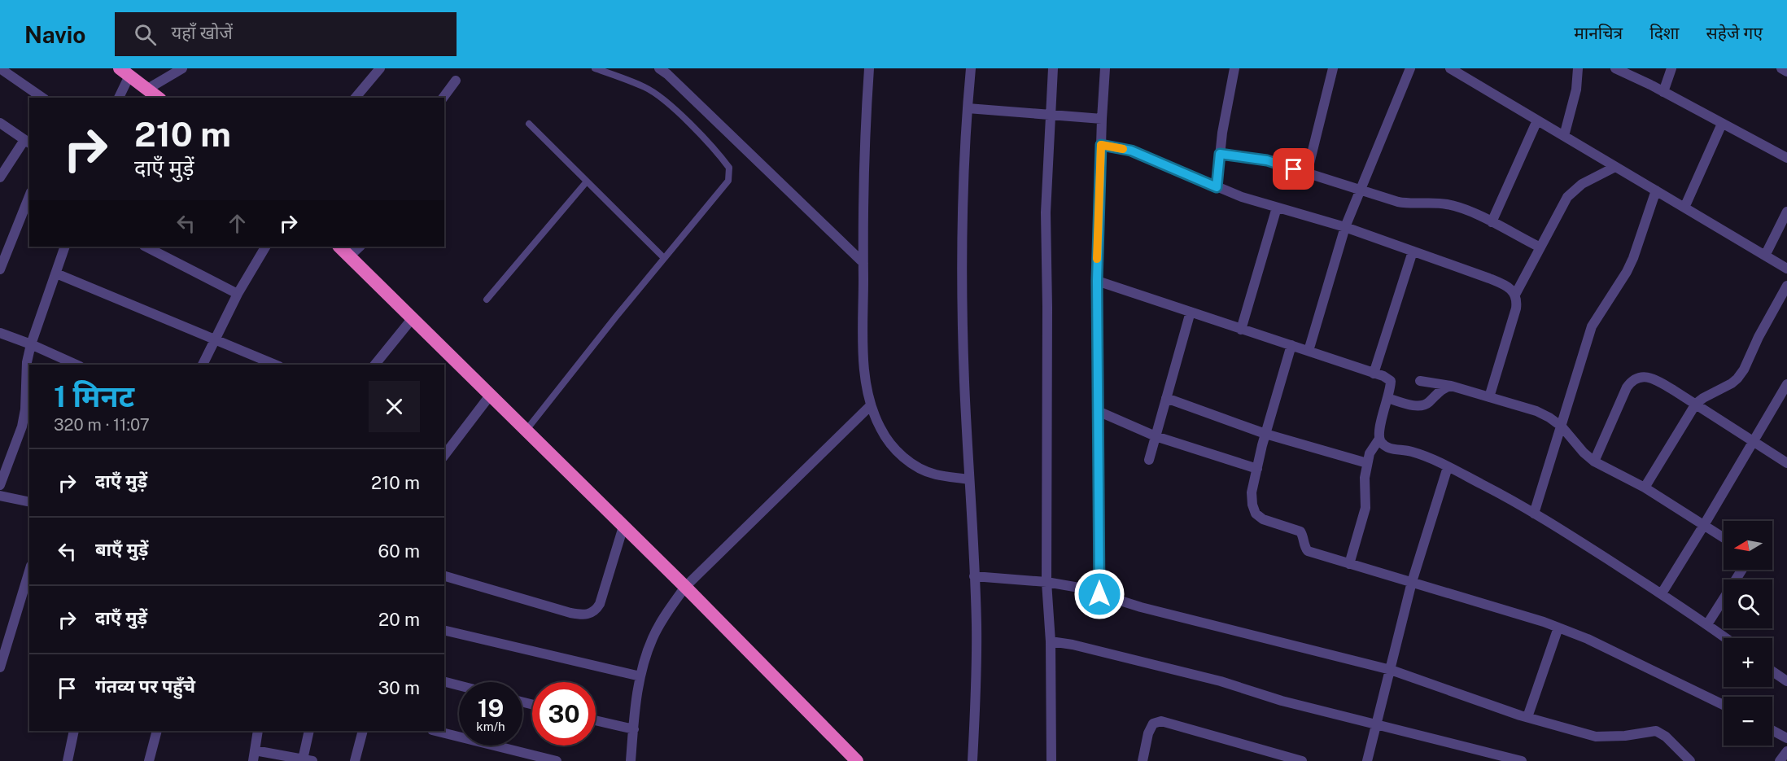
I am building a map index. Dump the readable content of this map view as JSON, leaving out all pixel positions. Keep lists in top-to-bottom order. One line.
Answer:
{"north":"left","page":{"header":"Navio","search":"यहाँ खोजें","nav":["मानचित्र","दिशा","सहेजे गए"],"turn":["210 m","दाएँ मुड़ें"],"heading":["1 मिनट","320 m · 11:07"],"list":[{"name":"दाएँ मुड़ें","value":"210 m"},{"name":"बाएँ मुड़ें","value":"60 m"},{"name":"दाएँ मुड़ें","value":"20 m"},{"name":"गंतव्य पर पहुँचे","value":"30 m"}],"map_buttons":["+","−"],"speed":"19 km/h","limit":"30"}}
